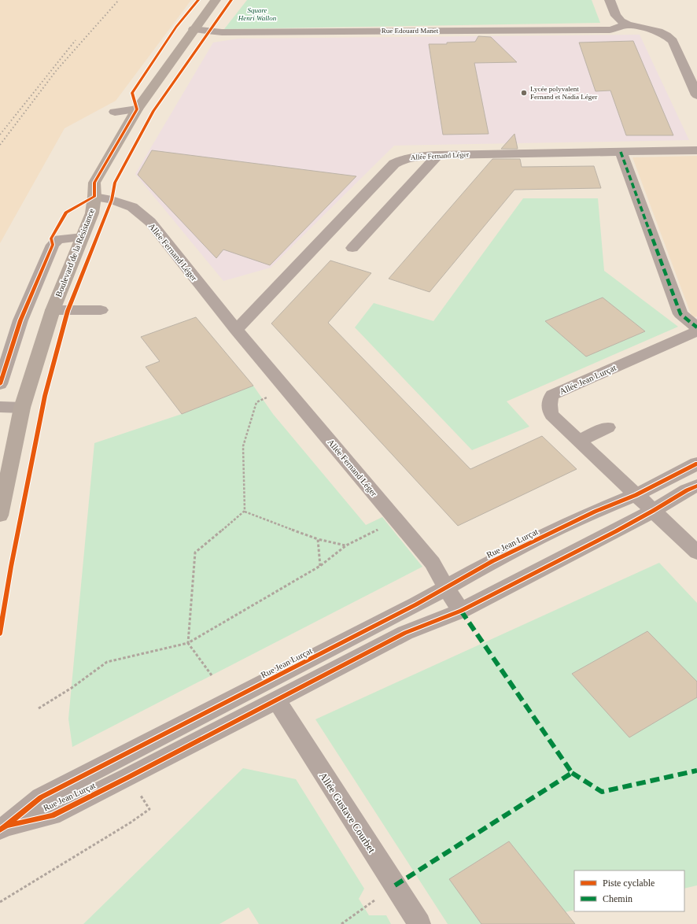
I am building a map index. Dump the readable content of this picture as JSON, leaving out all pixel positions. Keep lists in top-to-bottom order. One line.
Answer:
{"streets":{"main road":["Boulevard de la Résistance"],"street":["Rue Edouard Manet","Allée Fernand Léger","Allée Jean Lurçat","Rue Jean Lurçat","Allée Gustave Courbet"]},"crossings":[["Rue Edouard Manet","Boulevard de la Résistance"],["Allée Fernand Léger","Boulevard de la Résistance"],["Allée Fernand Léger","Rue Jean Lurçat"],["Allée Jean Lurçat","Rue Jean Lurçat"],["Rue Jean Lurçat","Allée Gustave Courbet"]],"parks":["Square Henri Wallon"],"places":["Lycée polyvalent Fernand et Nadia Léger"],"legend":["Piste cyclable","Chemin"]}
